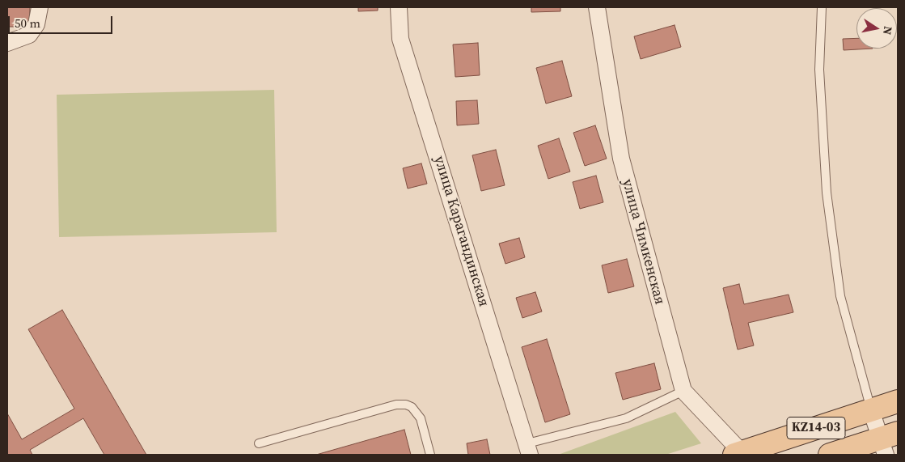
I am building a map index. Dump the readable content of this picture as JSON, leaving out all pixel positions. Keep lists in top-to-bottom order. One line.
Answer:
{"streets":{"main road":["KZ14-03"],"street":["улица Карагандинская","улица Чимкенская"]},"crossings":[["улица Чимкенская","KZ14-03"]],"scale_bar":"50 m","north":"right"}
